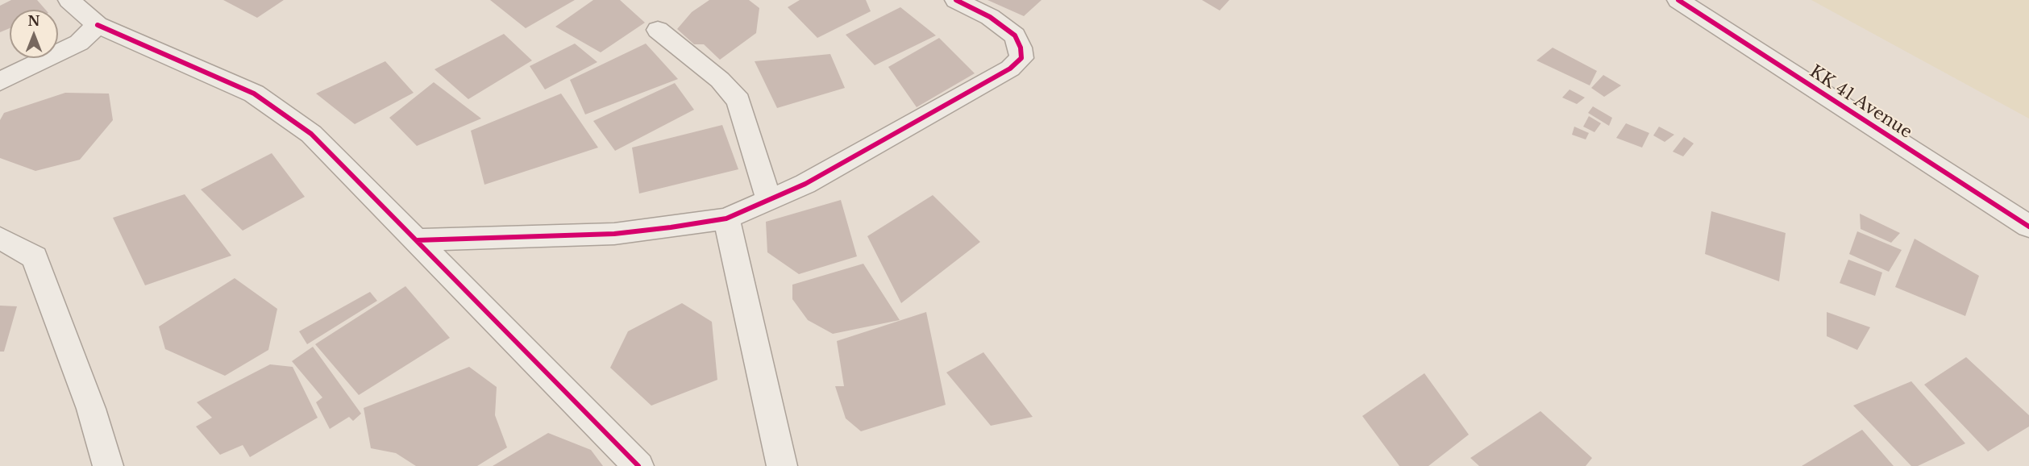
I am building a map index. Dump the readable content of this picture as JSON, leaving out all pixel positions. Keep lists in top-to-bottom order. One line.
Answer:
{"streets":{"street":["KK 41 Avenue"]},"north":"top"}
